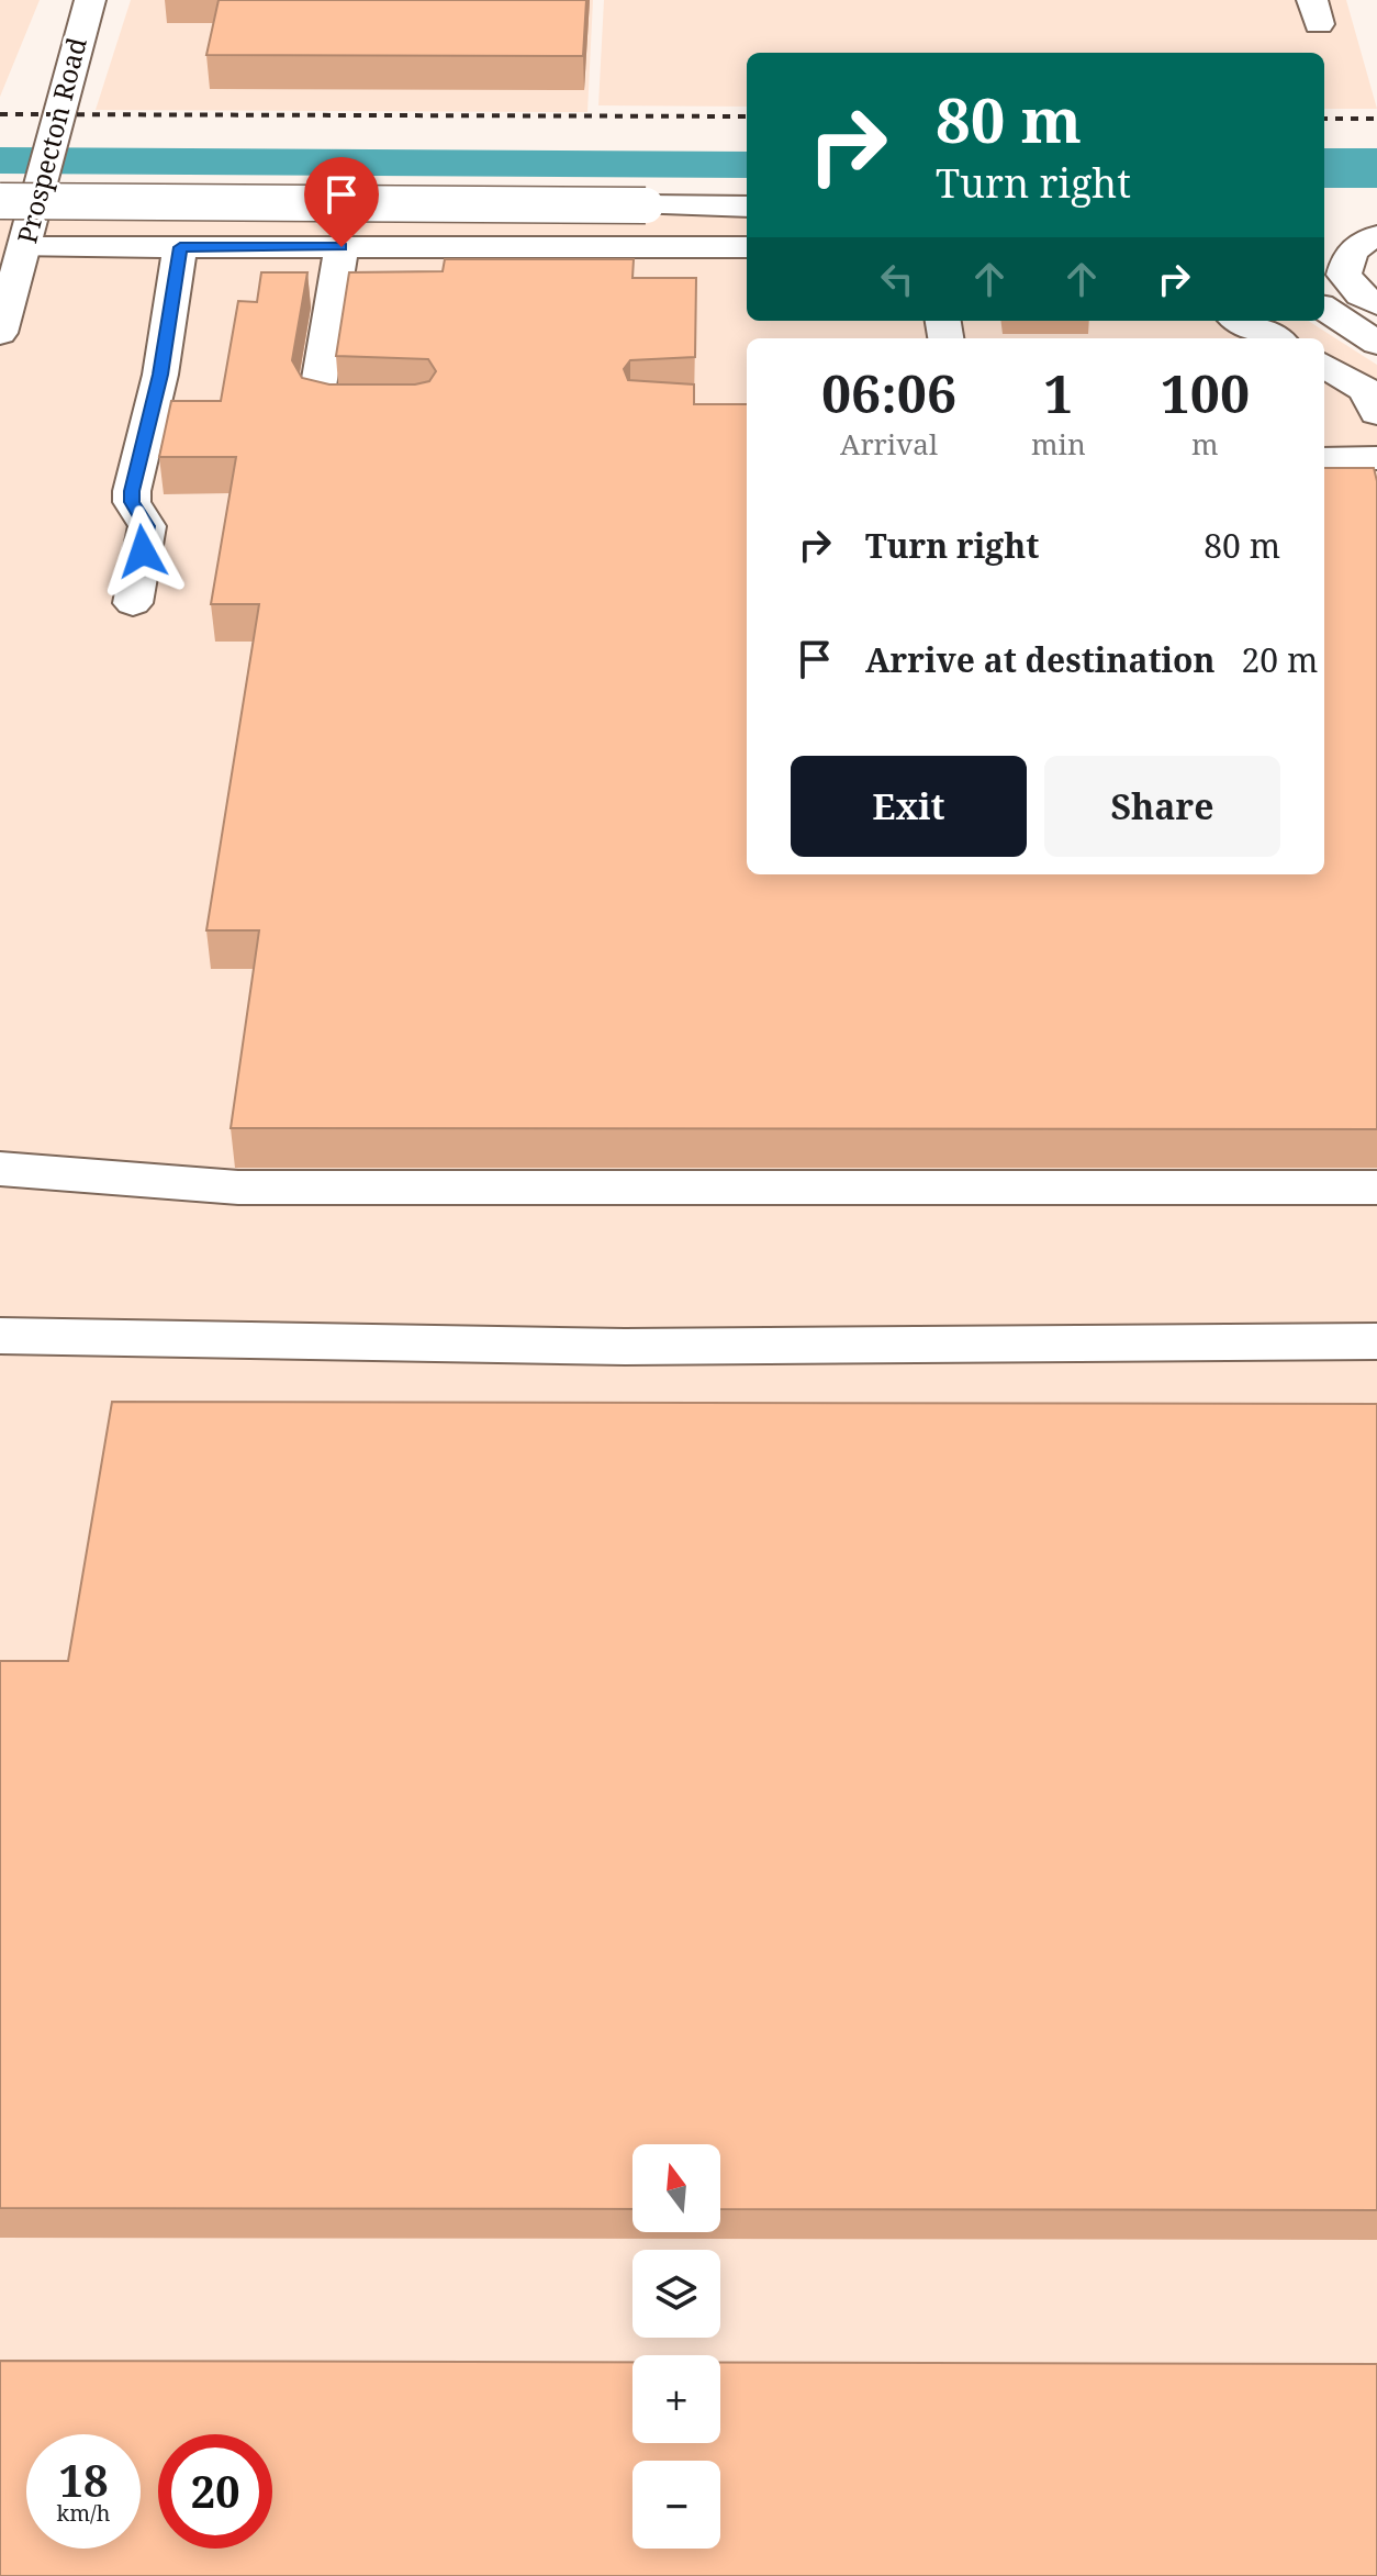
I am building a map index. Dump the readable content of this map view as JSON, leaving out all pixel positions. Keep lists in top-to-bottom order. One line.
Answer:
{"streets":{"main road":["Prospecton Road"]},"north":"top","page":{"turn":["80 m","Turn right"],"eta":["06:06","Arrival","1","min","100","m"],"list":[{"name":"Turn right","value":"80 m"},{"name":"Arrive at destination","value":"20 m"}],"buttons":["Exit","Share"],"map_buttons":["+","−"],"speed":"18 km/h","limit":"20"}}
